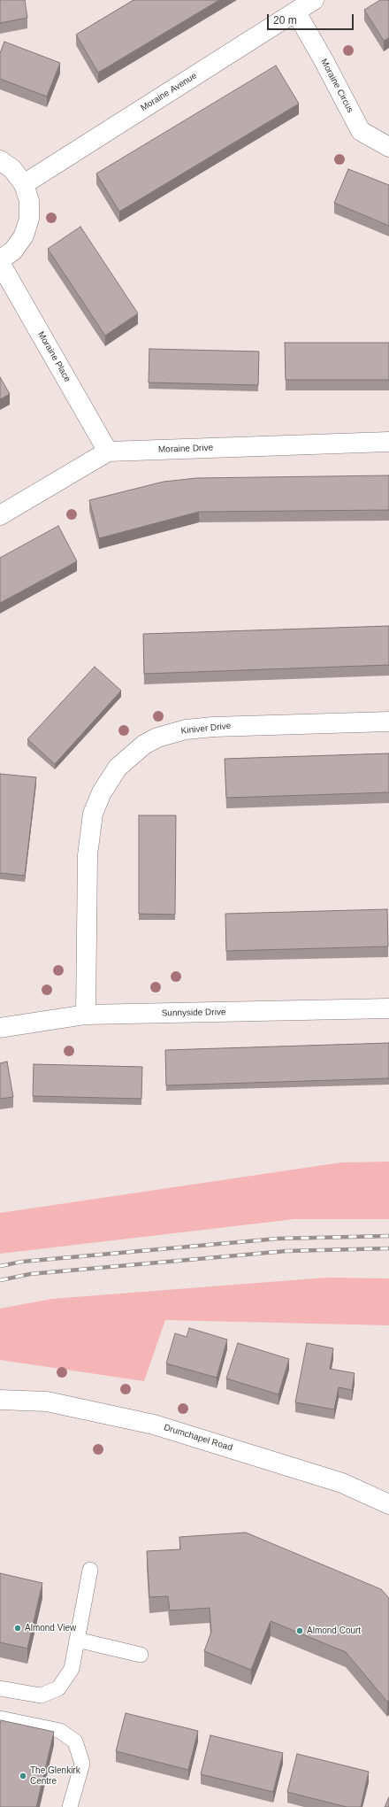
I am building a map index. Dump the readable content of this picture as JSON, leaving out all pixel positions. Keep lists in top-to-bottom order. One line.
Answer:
{"streets":{"street":["Moraine Circus","Moraine Avenue","Moraine Place","Moraine Drive","Kiniver Drive","Sunnyside Drive","Drumchapel Road"]},"crossings":[["Moraine Circus","Moraine Avenue"],["Moraine Place","Moraine Drive"],["Kiniver Drive","Sunnyside Drive"]],"places":["Almond View","Almond Court","The Glenkirk Centre"],"scale_bar":"20 m"}
